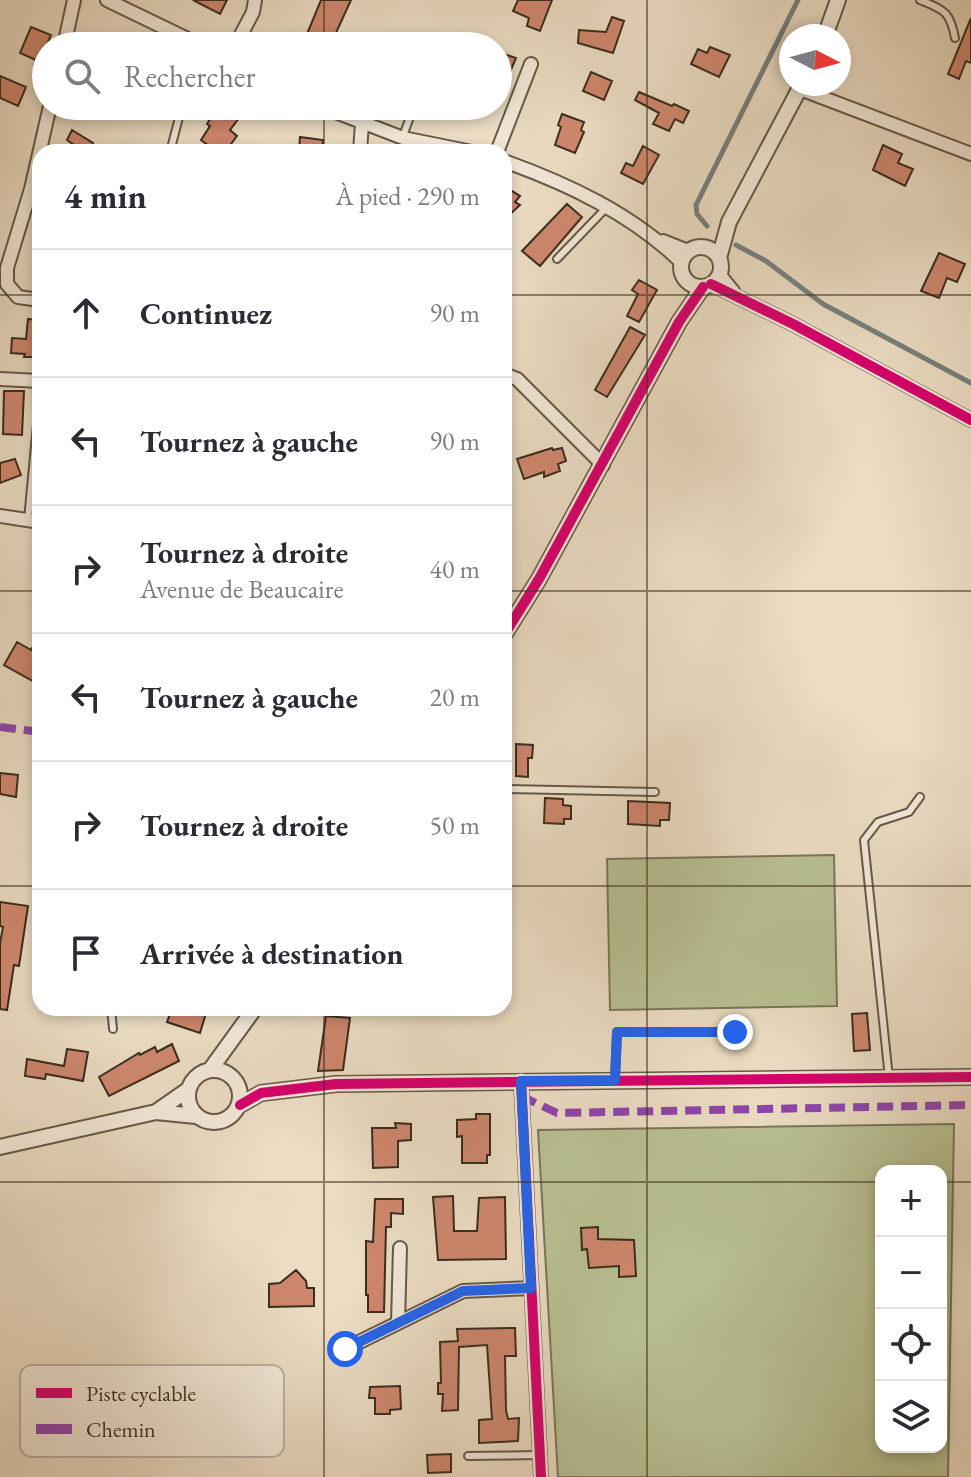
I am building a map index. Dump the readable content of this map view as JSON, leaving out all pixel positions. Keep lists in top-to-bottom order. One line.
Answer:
{"legend":["Piste cyclable","Chemin"],"north":"right","page":{"search":"Rechercher","heading":["4 min","À pied · 290 m"],"list":[["Continuez","90 m"],["Tournez à gauche","90 m"],["Tournez à droite","Avenue de Beaucaire","40 m"],["Tournez à gauche","20 m"],["Tournez à droite","50 m"],"Arrivée à destination"],"map_buttons":["+","−"]}}
